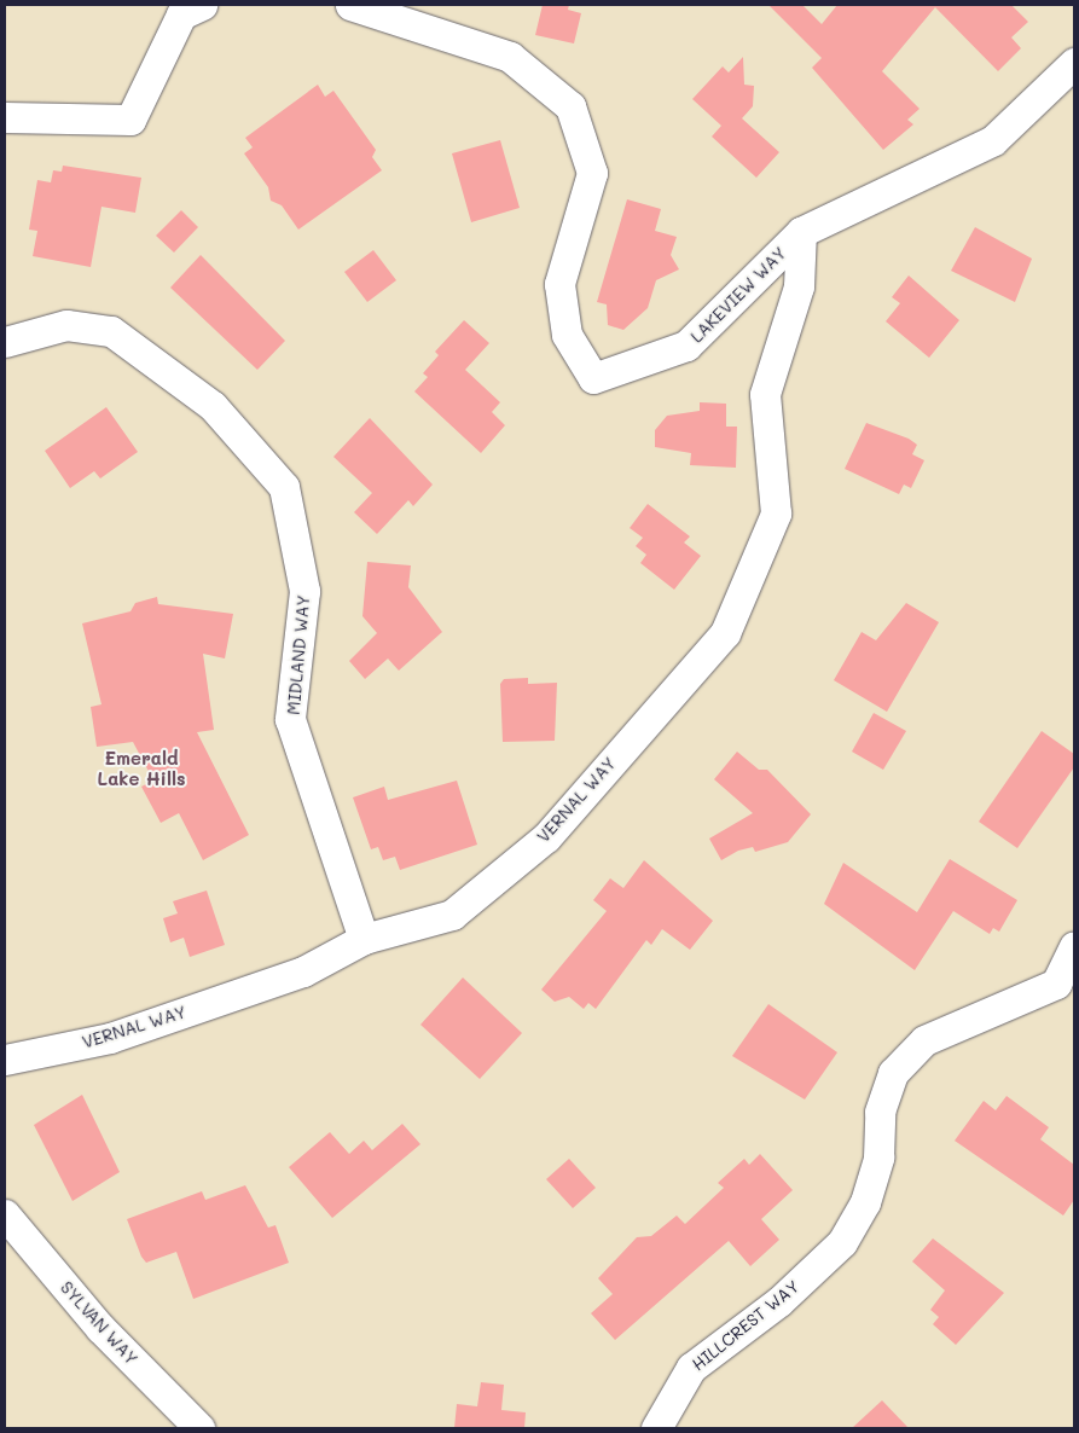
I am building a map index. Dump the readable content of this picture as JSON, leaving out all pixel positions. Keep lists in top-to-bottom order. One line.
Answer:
{"streets":{"street":["LAKEVIEW WAY","MIDLAND WAY","VERNAL WAY","SYLVAN WAY","HILLCREST WAY"]},"crossings":[["LAKEVIEW WAY","VERNAL WAY"],["MIDLAND WAY","VERNAL WAY"]],"districts":["Emerald Lake Hills"]}
